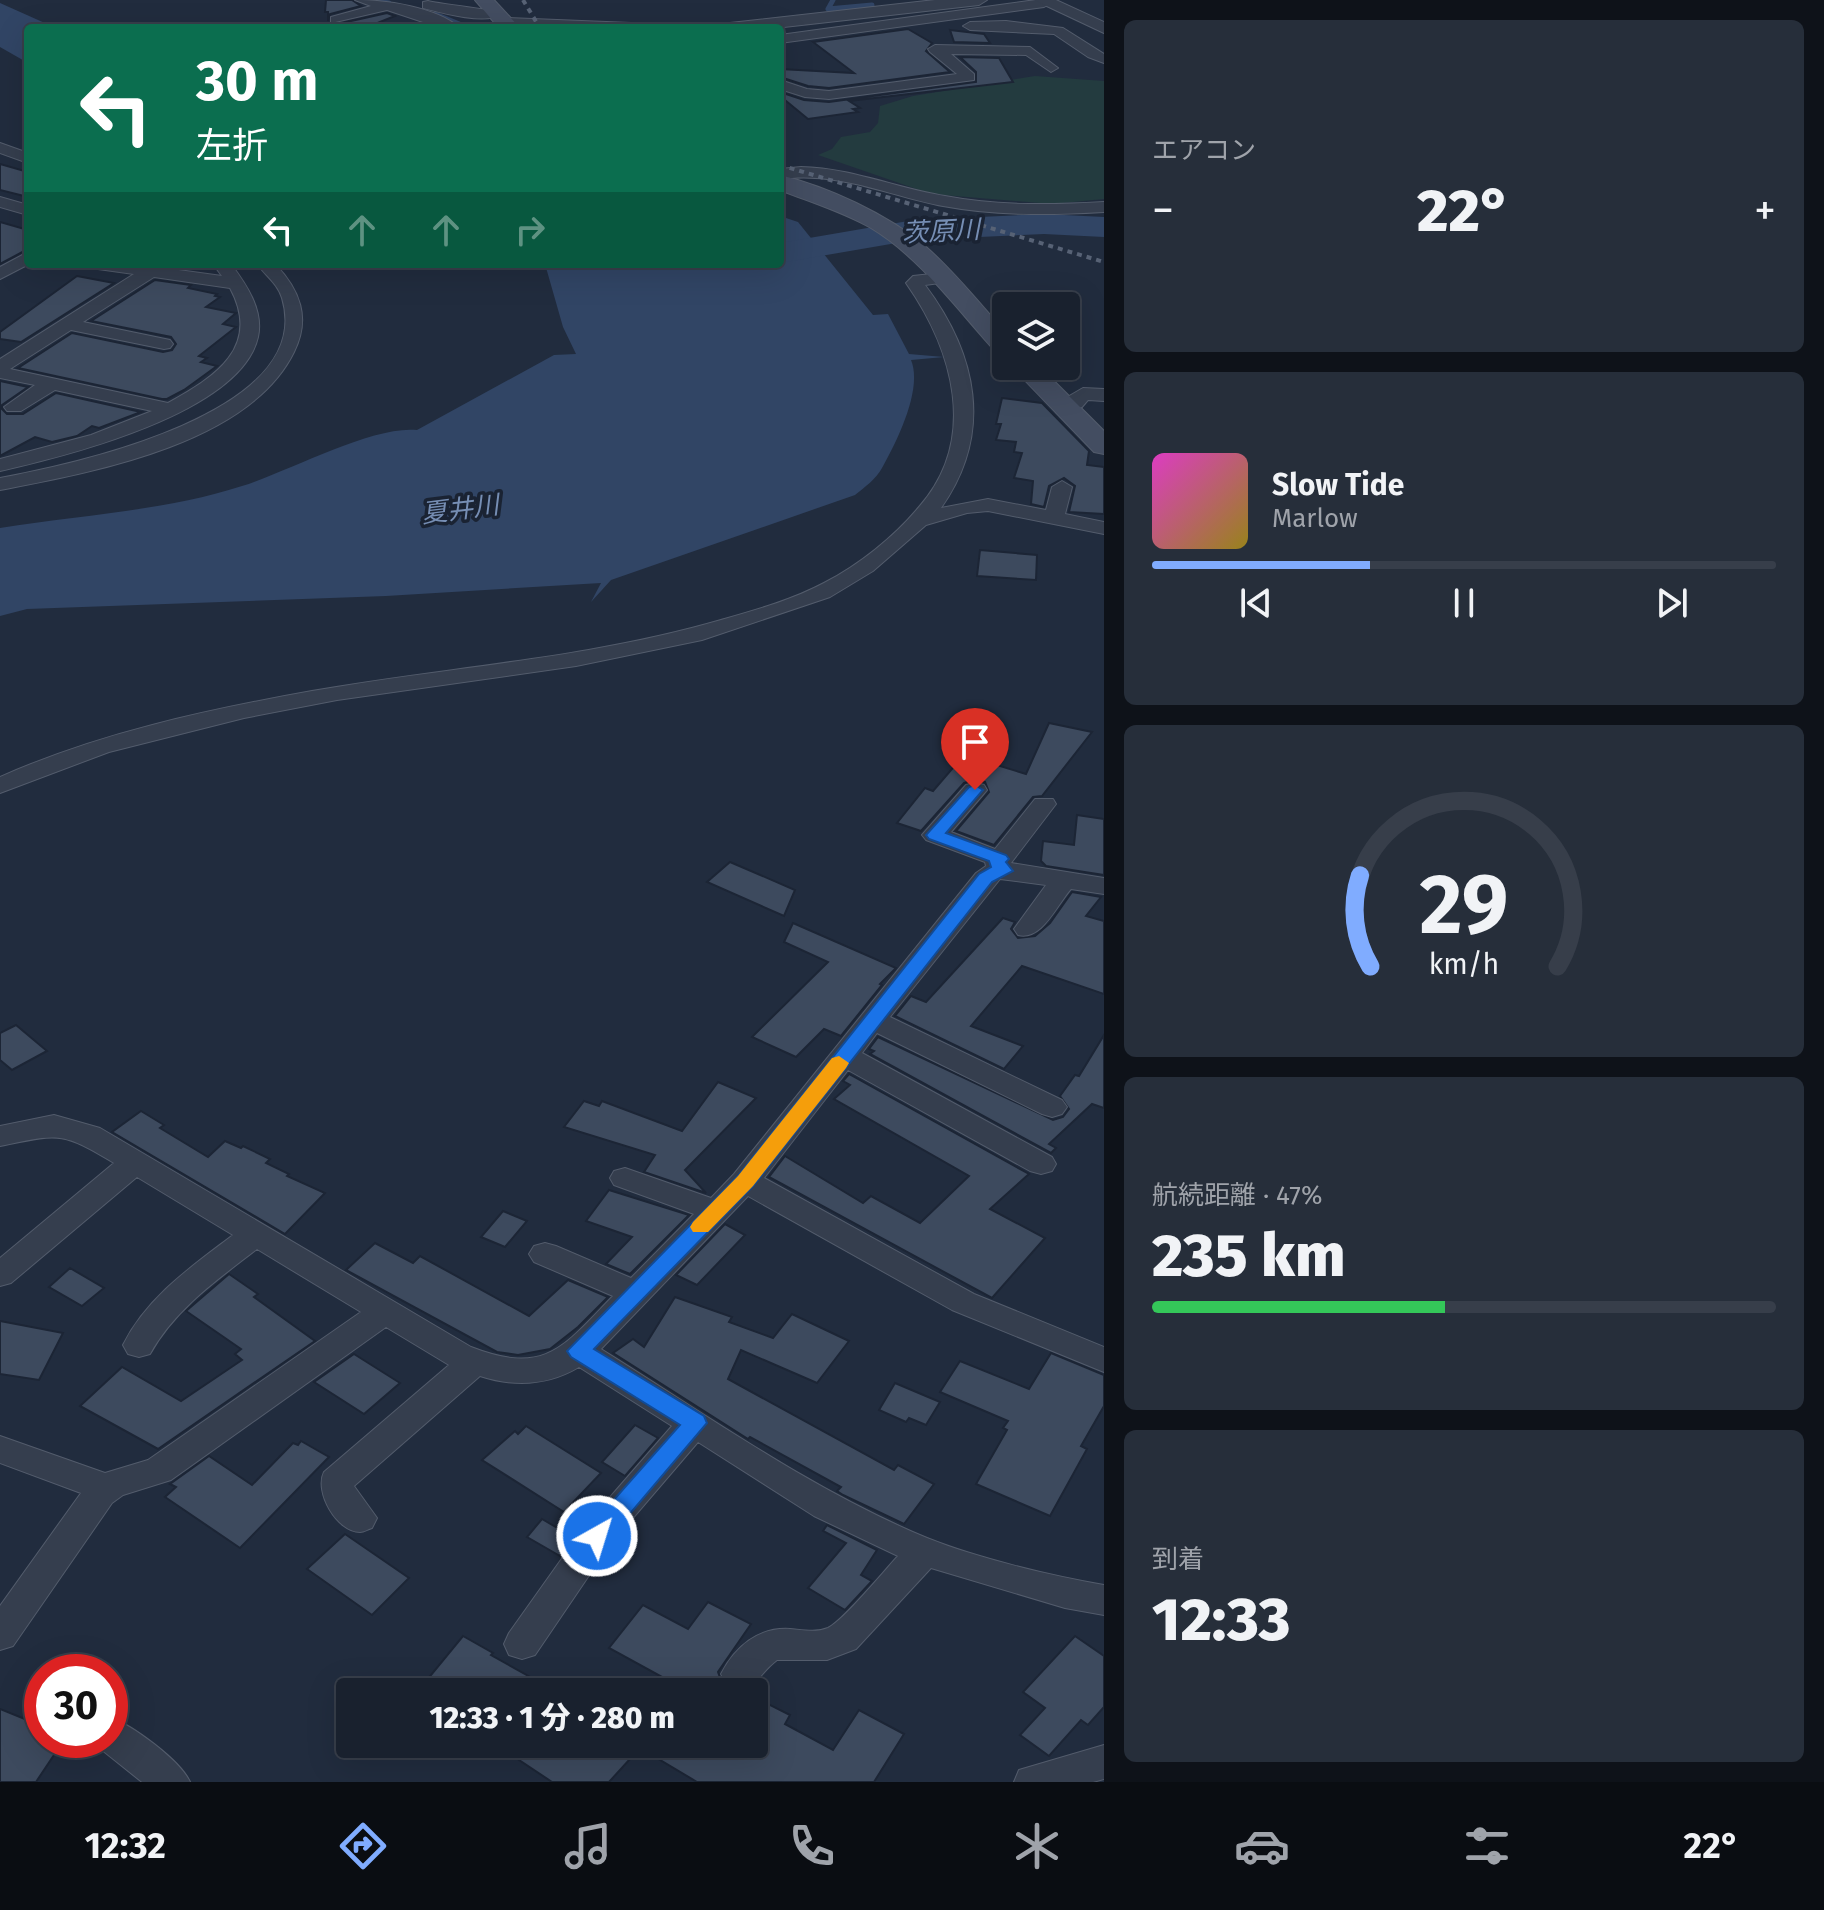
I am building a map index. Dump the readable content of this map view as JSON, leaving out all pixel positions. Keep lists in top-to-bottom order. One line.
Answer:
{"water":["茨原川","夏井川"],"page":{"tile":["エアコン",["航続距離 · 47%","235 km"],["到着","12:33"]],"turn":["30 m","左折"],"heat":["−","22°","+"],"song":["Slow Tide","Marlow"],"limit":"30","trip":"12:33 · 1 分 · 280 m","tabs":["12:32","22°"],"gauge":["29","km/h"]}}
